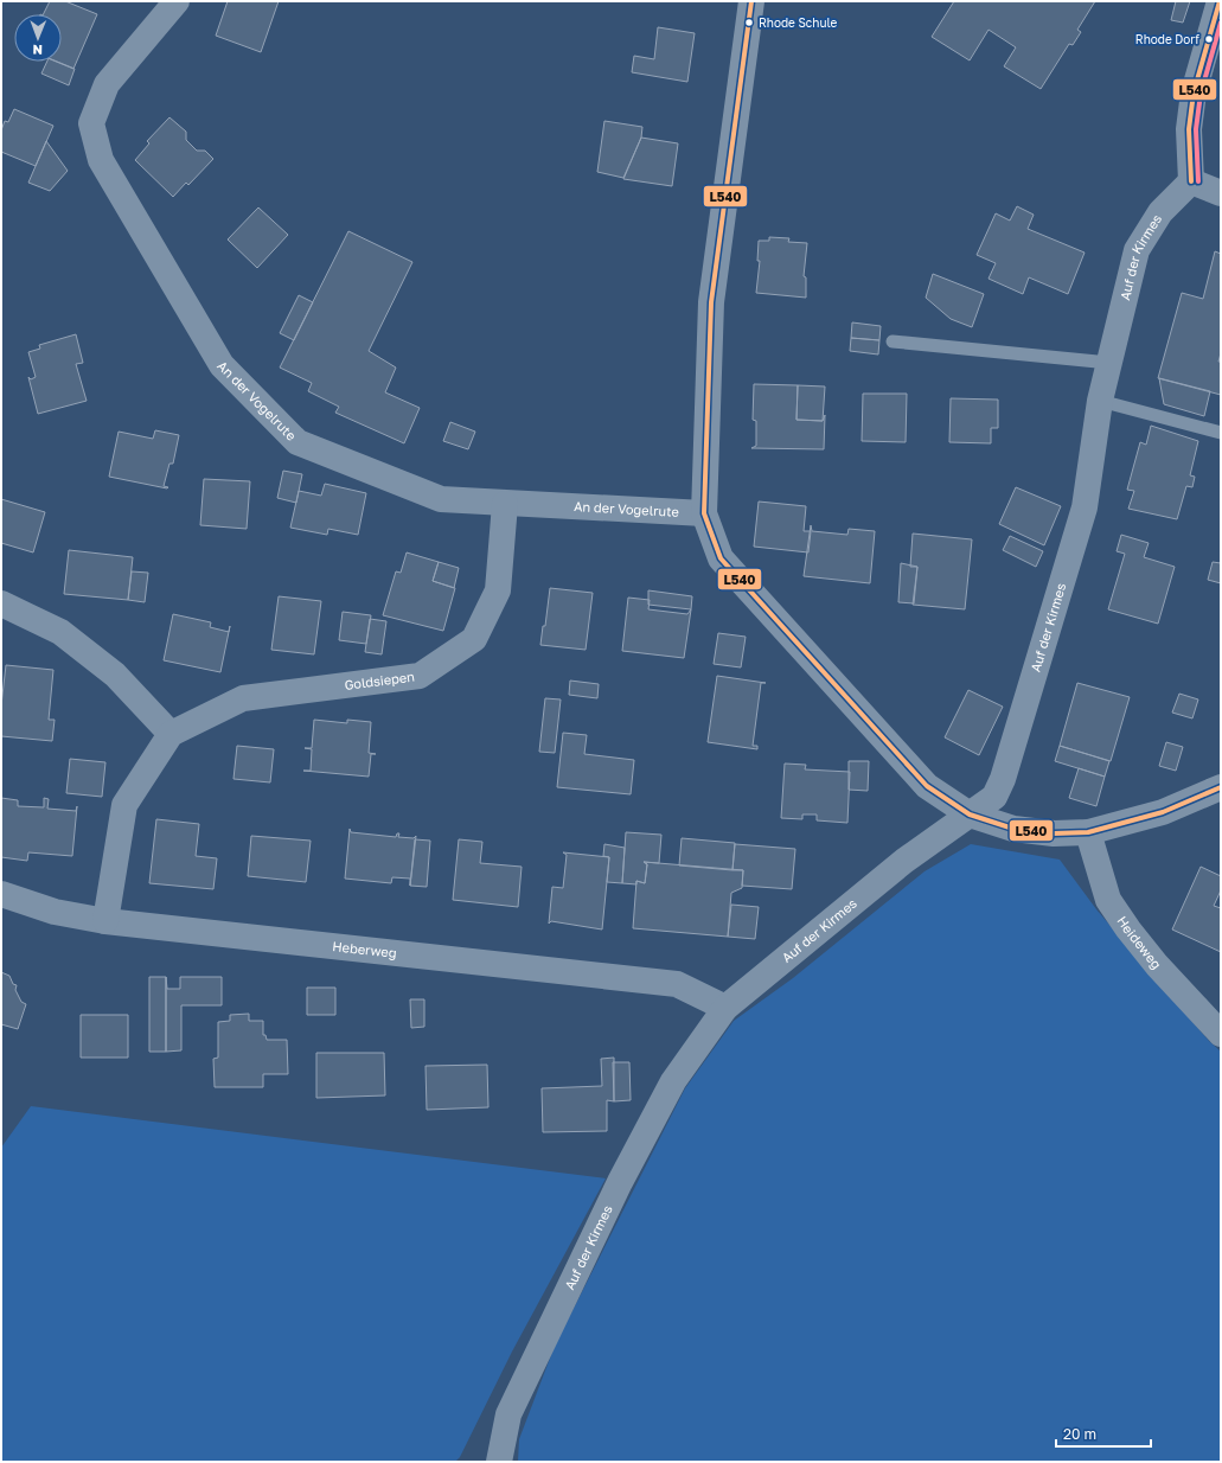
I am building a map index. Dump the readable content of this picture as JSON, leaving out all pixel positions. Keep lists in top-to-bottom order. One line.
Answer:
{"streets":{"street":["Auf der Kirmes","An der Vogelrute","Goldsiepen","Heideweg","Heberweg"]},"crossings":[["Auf der Kirmes","Heberweg"],["An der Vogelrute","Goldsiepen"]],"places":["Rhode Schule","Rhode Dorf"],"lines":["transit line L540"],"scale_bar":"20 m","north":"bottom"}
